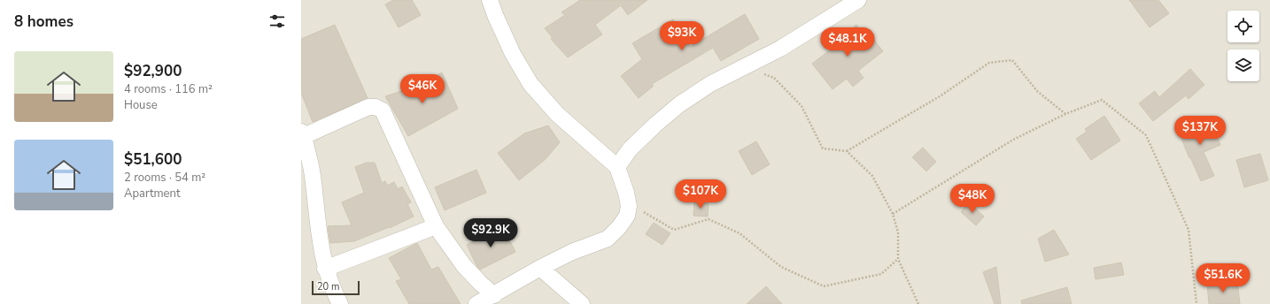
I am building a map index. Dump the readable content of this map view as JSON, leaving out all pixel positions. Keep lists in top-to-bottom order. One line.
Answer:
{"scale_bar":"20 m","page":{"heading":"8 homes","price":["$93K","$48.1K","$46K","$137K","$107K","$48K","$92.9K","$51.6K"],"list":[{"name":"$92,900","note":"4 rooms · 116 m² · House"},{"name":"$51,600","note":"2 rooms · 54 m² · Apartment"}],"scale":"20 m"}}
